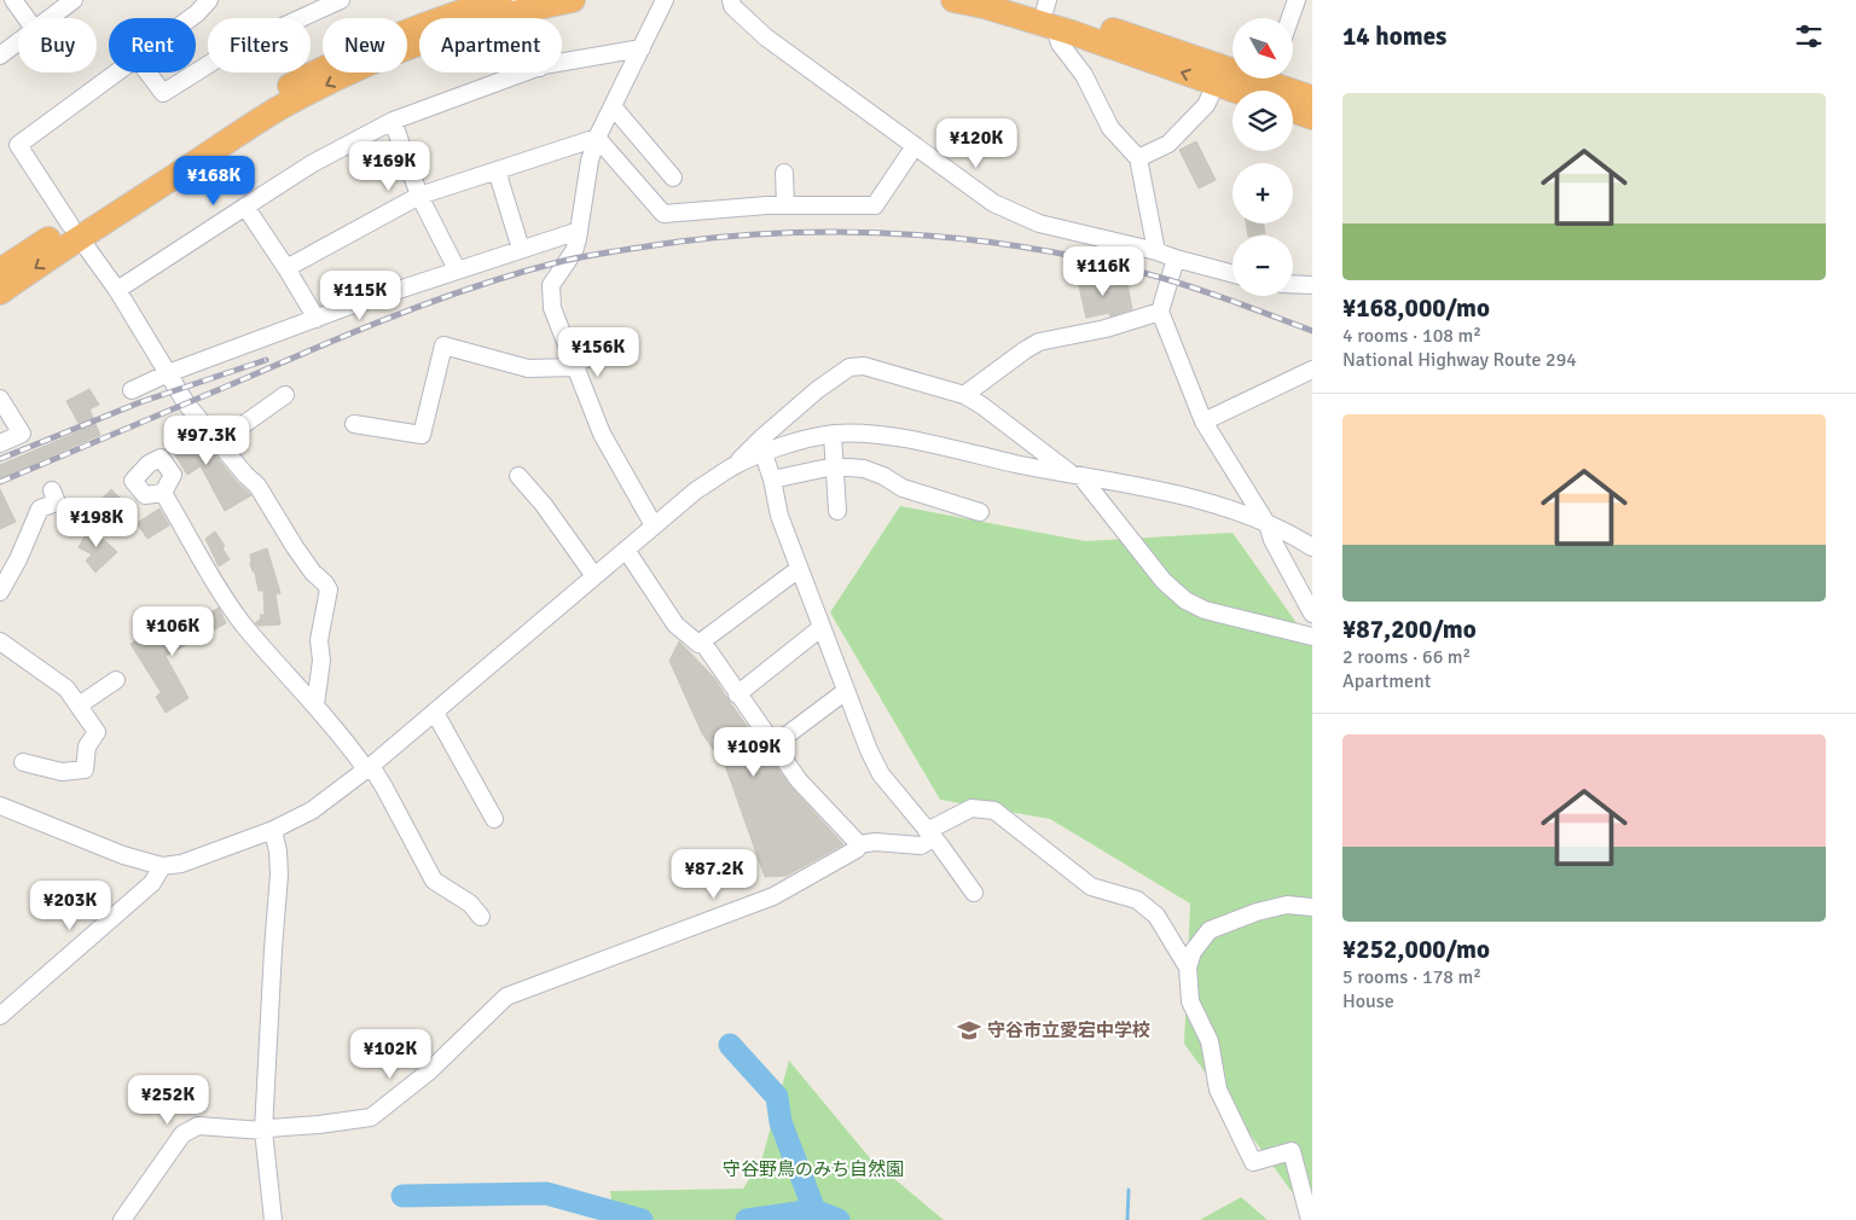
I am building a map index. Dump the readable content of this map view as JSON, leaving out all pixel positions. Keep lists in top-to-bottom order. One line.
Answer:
{"parks":["守谷野鳥のみち自然園"],"places":{"school or university":["守谷市立愛宕中学校"]},"north":"bottom right","page":{"heading":"14 homes","map_buttons":["+","−"],"chip":["Buy","Rent","Filters","New","Apartment"],"list":[{"name":"¥168,000/mo","note":"4 rooms · 108 m² · National Highway Route 294"},{"name":"¥87,200/mo","note":"2 rooms · 66 m² · Apartment"},{"name":"¥252,000/mo","note":"5 rooms · 178 m² · House"}],"price":["¥120K","¥169K","¥168K","¥116K","¥115K","¥156K","¥97.3K","¥198K","¥106K","¥109K","¥87.2K","¥203K","¥102K","¥252K"]}}
